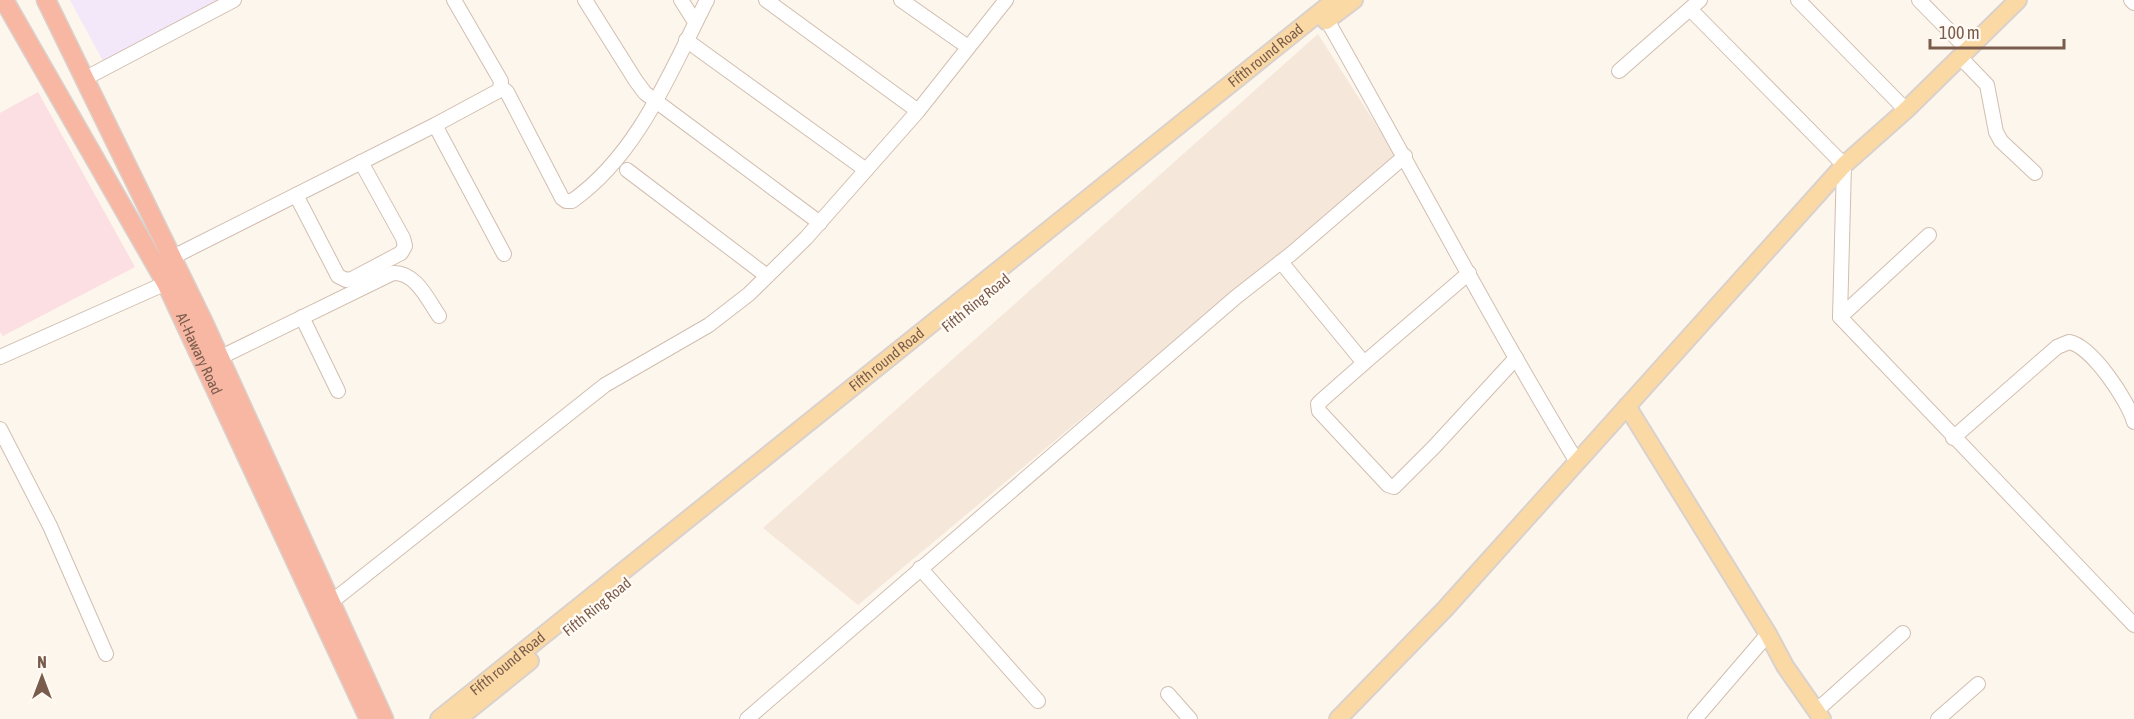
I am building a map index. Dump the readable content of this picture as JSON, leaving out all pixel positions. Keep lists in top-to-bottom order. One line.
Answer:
{"streets":{"highway":["Al-Hawary Road"],"main road":["Fifth round Road","Fifth Ring Road"]},"crossings":[["Fifth round Road","Fifth Ring Road"]],"scale_bar":"100 m","north":"top"}
